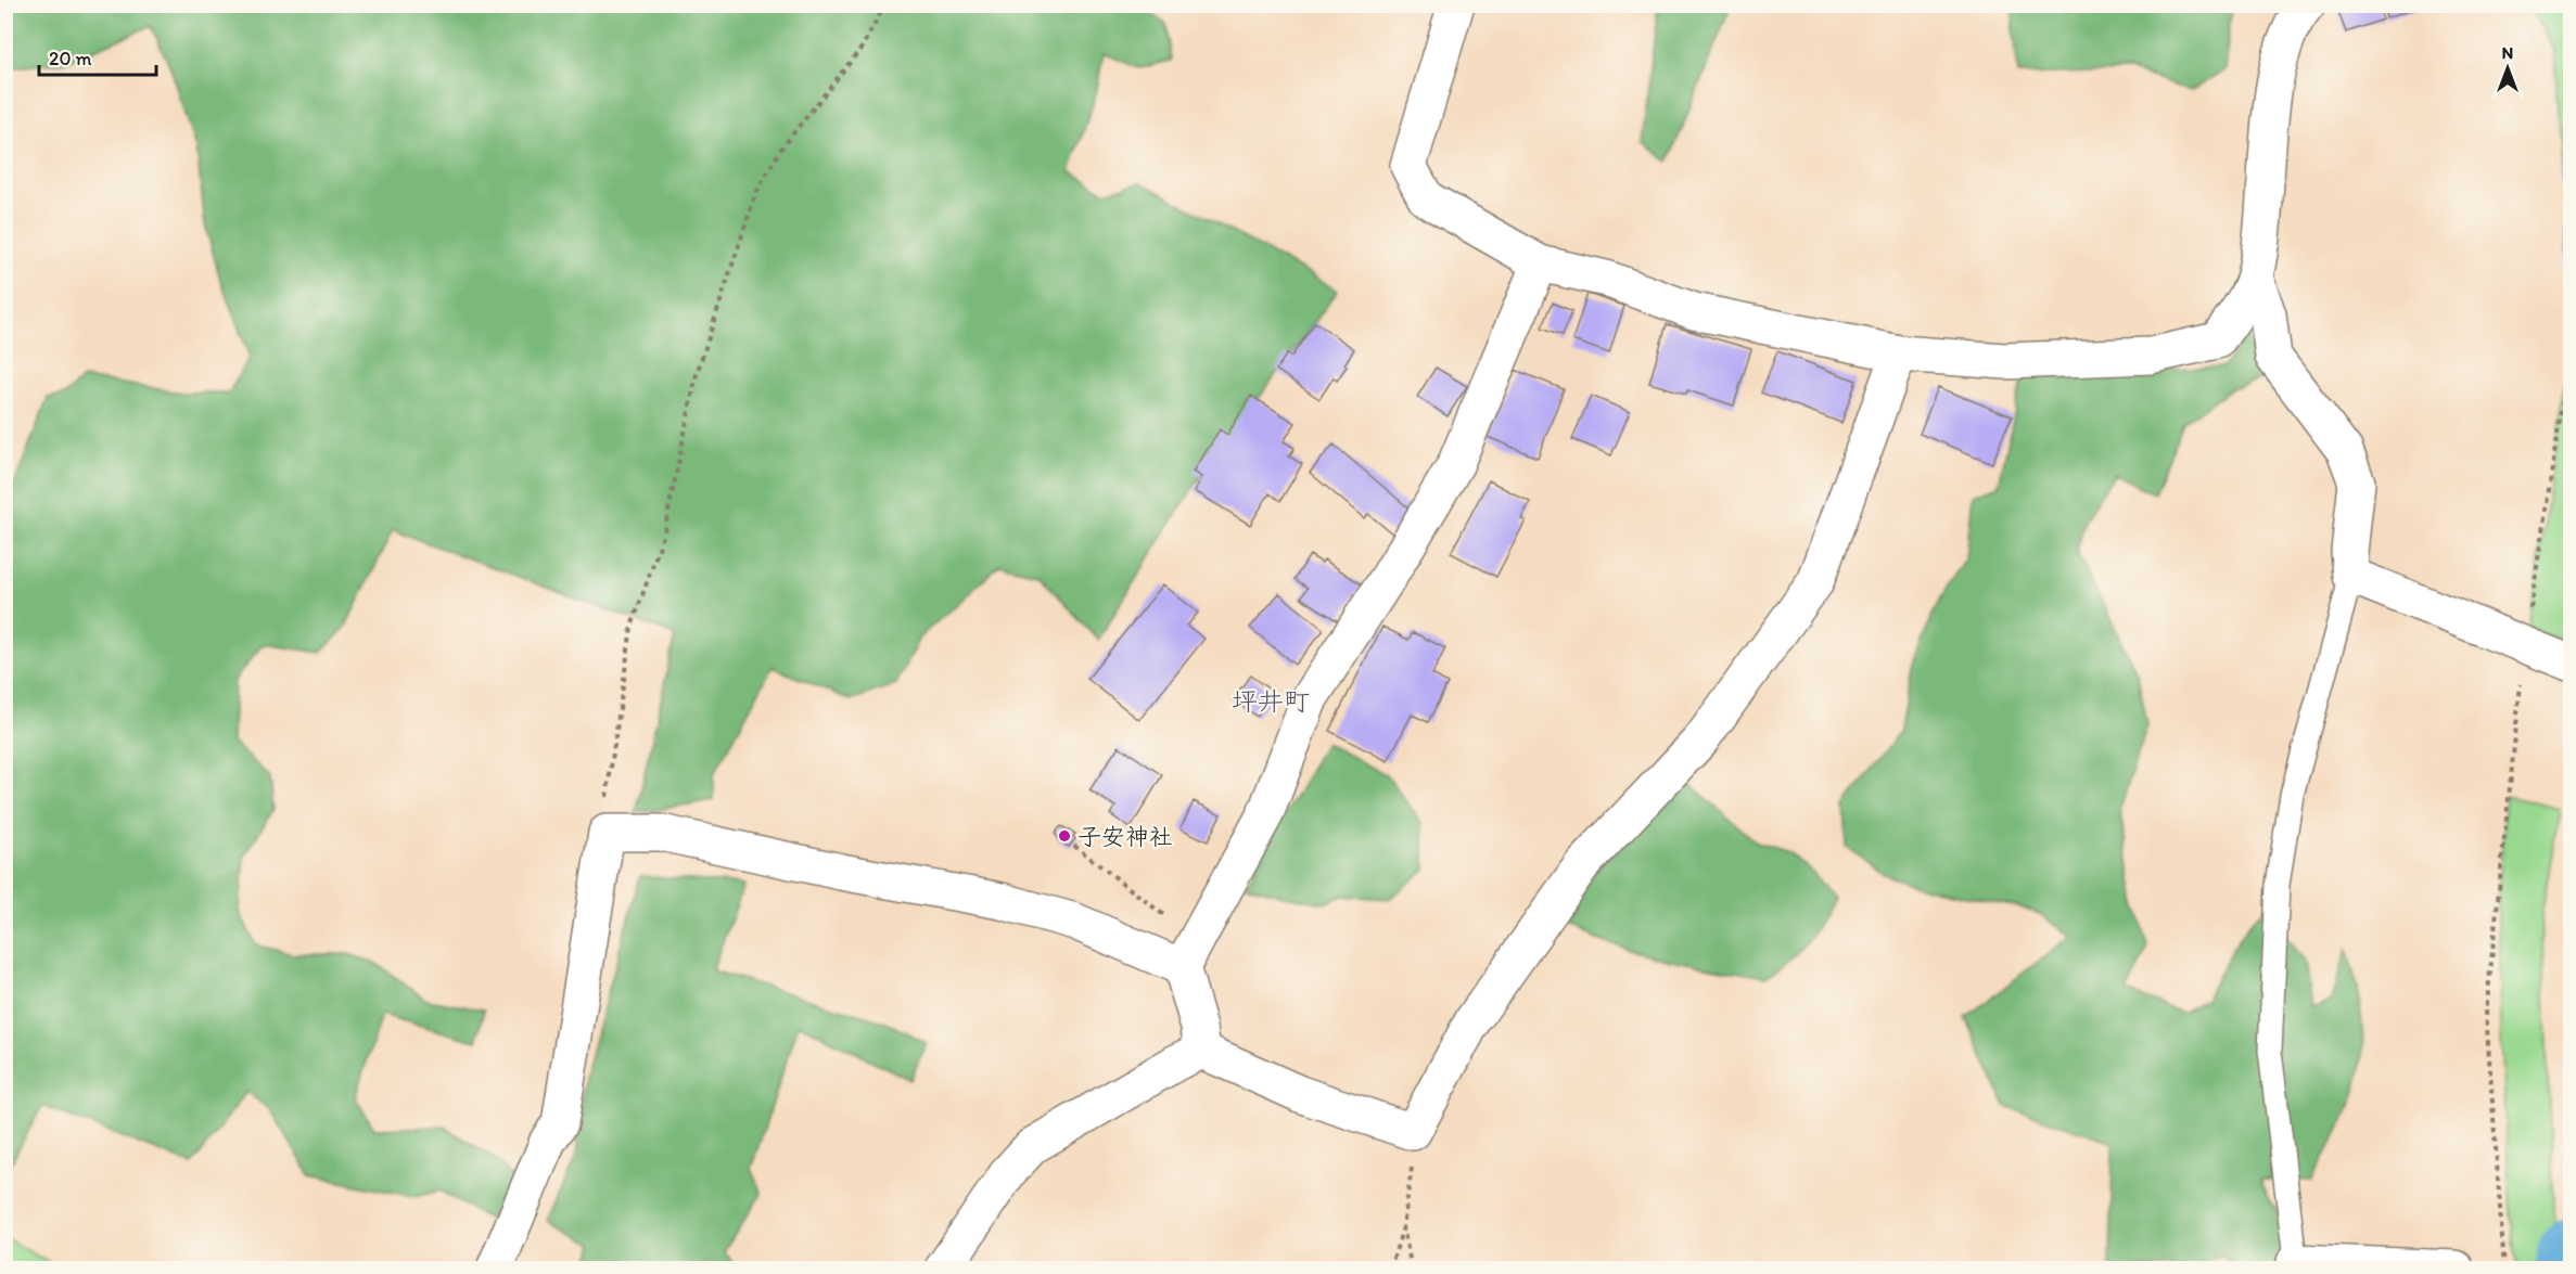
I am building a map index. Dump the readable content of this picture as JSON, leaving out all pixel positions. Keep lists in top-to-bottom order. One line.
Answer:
{"districts":["坪井町"],"places":["子安神社"],"scale_bar":"20 m","north":"top"}
